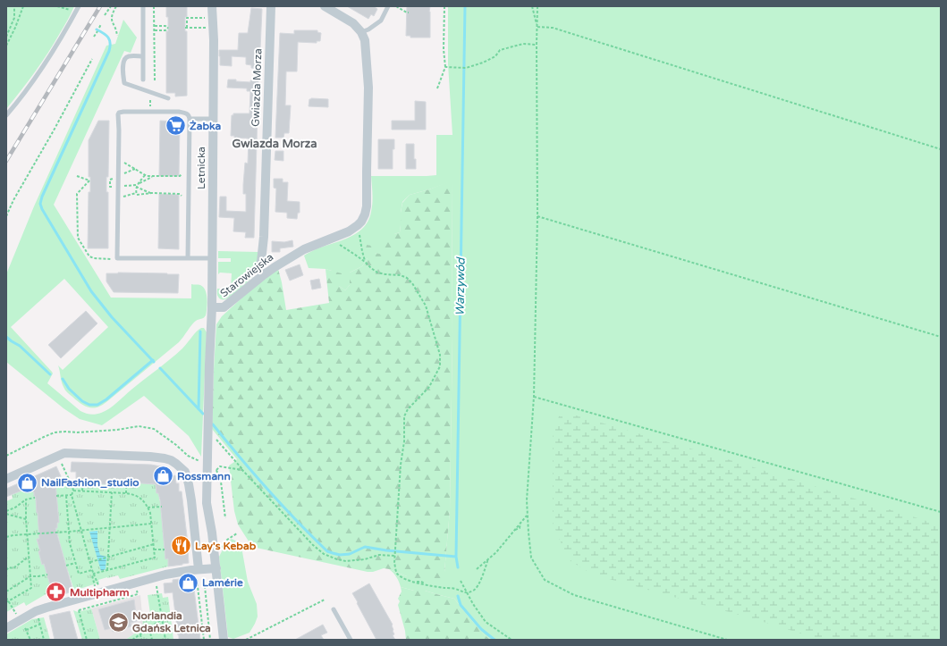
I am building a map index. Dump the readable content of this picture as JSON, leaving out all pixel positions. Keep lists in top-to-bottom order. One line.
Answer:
{"streets":{"street":["Gwiazda Morza","Letnicka","Starowiejska"]},"crossings":[["Gwiazda Morza","Starowiejska"],["Letnicka","Starowiejska"]],"districts":["Gwiazda Morza"],"water":["Warzywód"],"places":{"supermarket":["Żabka"],"shop":["Rossmann","NailFashion_studio","Lamérie"],"restaurant":["Lay's Kebab"],"pharmacy":["Multipharm"],"school or university":["Norlandia Gdańsk Letnica"]}}
